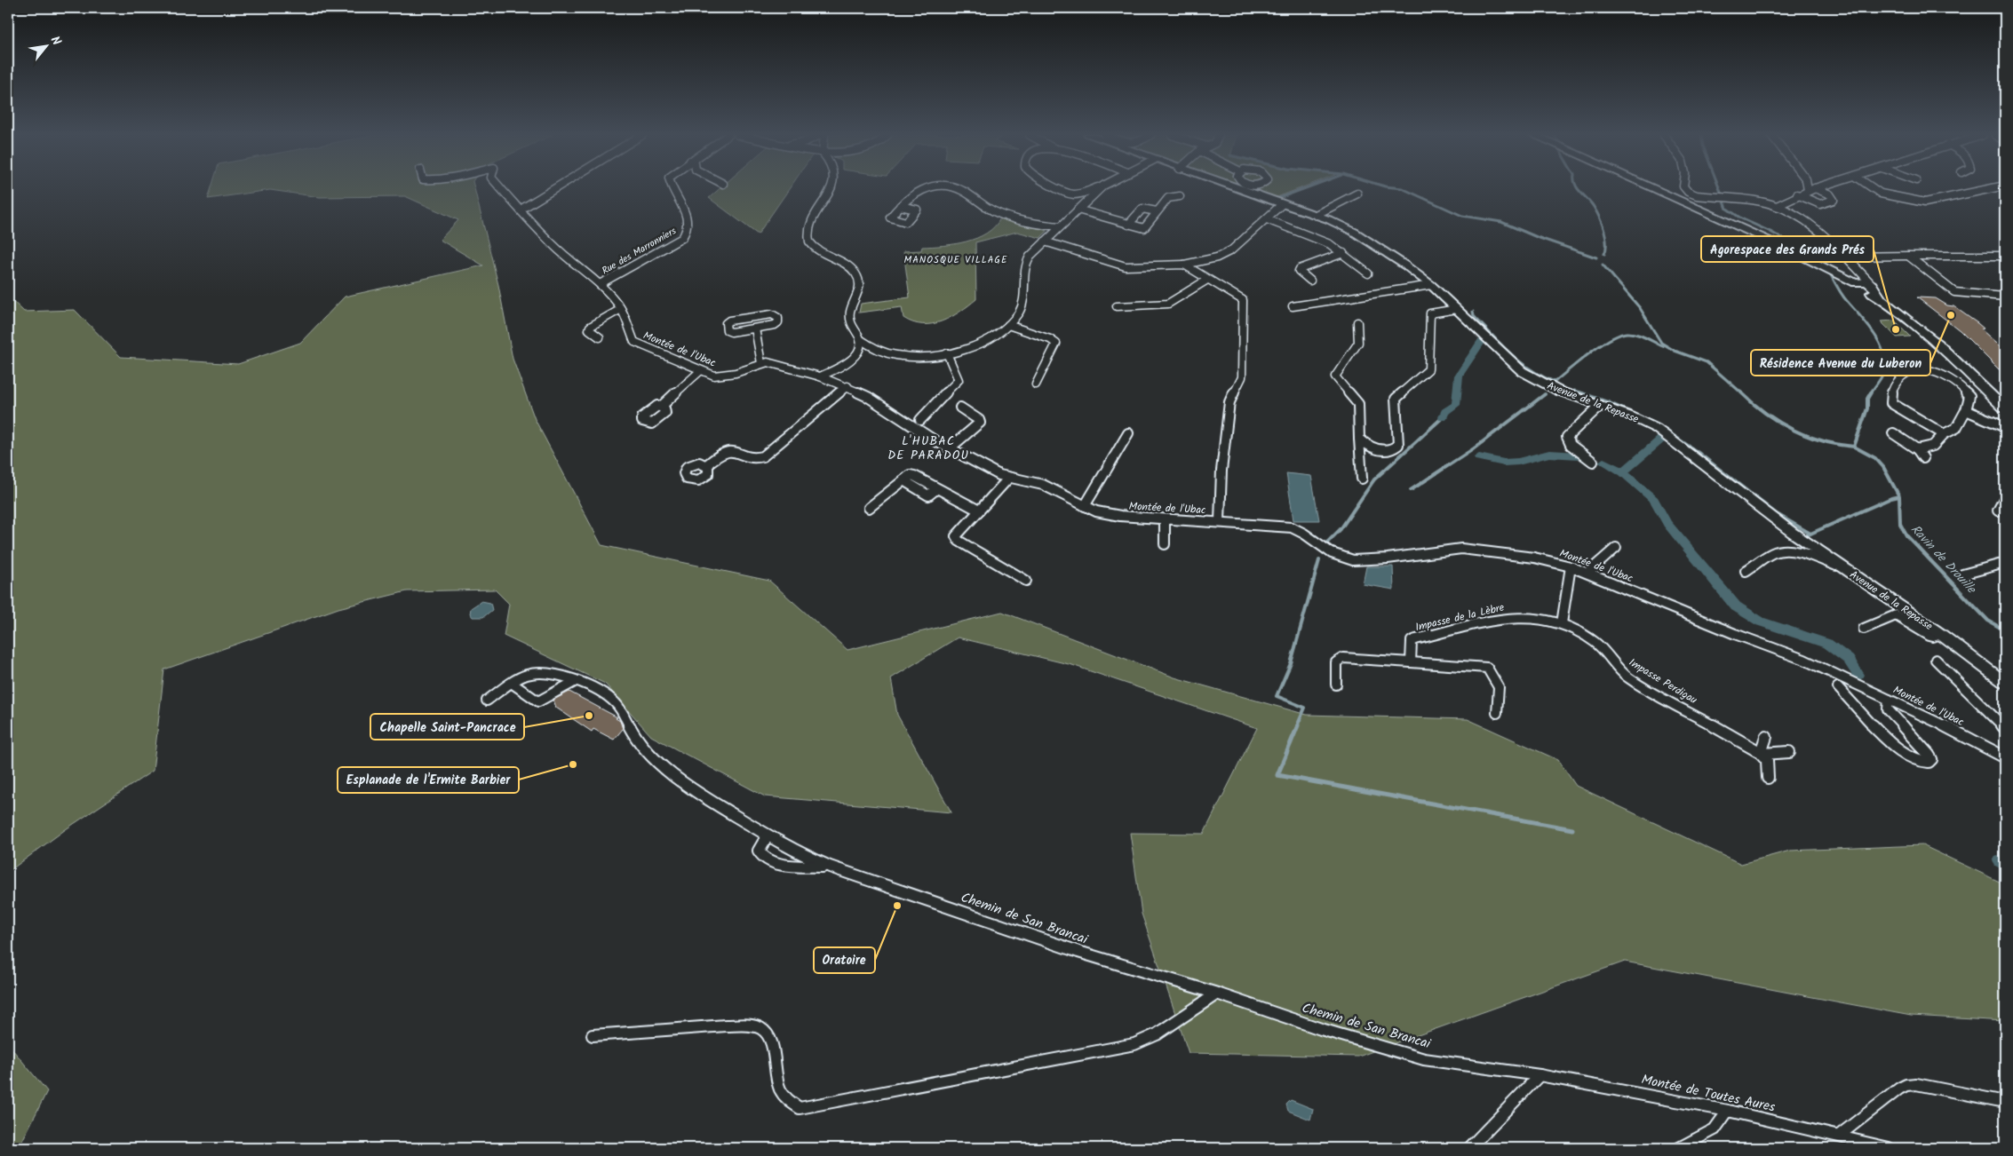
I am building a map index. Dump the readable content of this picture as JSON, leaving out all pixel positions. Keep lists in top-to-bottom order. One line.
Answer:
{"streets":{"street":["Rue des Marronniers","Montée de l'Ubac","Avenue de la Repasse","Impasse de la Lèbre","Impasse Perdigau","Chemin de San Brancai","Montée de Toutes Aures"]},"crossings":[["Rue des Marronniers","Montée de l'Ubac"],["Impasse de la Lèbre","Impasse Perdigau"],["Chemin de San Brancai","Montée de Toutes Aures"]],"districts":["MANOSQUE VILLAGE","L'HUBAC DE PARADOU"],"water":["Ravin de Drouille"],"places":["Résidence Avenue du Luberon","Agorespace des Grands Prés","Chapelle Saint-Pancrace","Esplanade de l'Ermite Barbier","Oratoire"],"north":"top right"}
